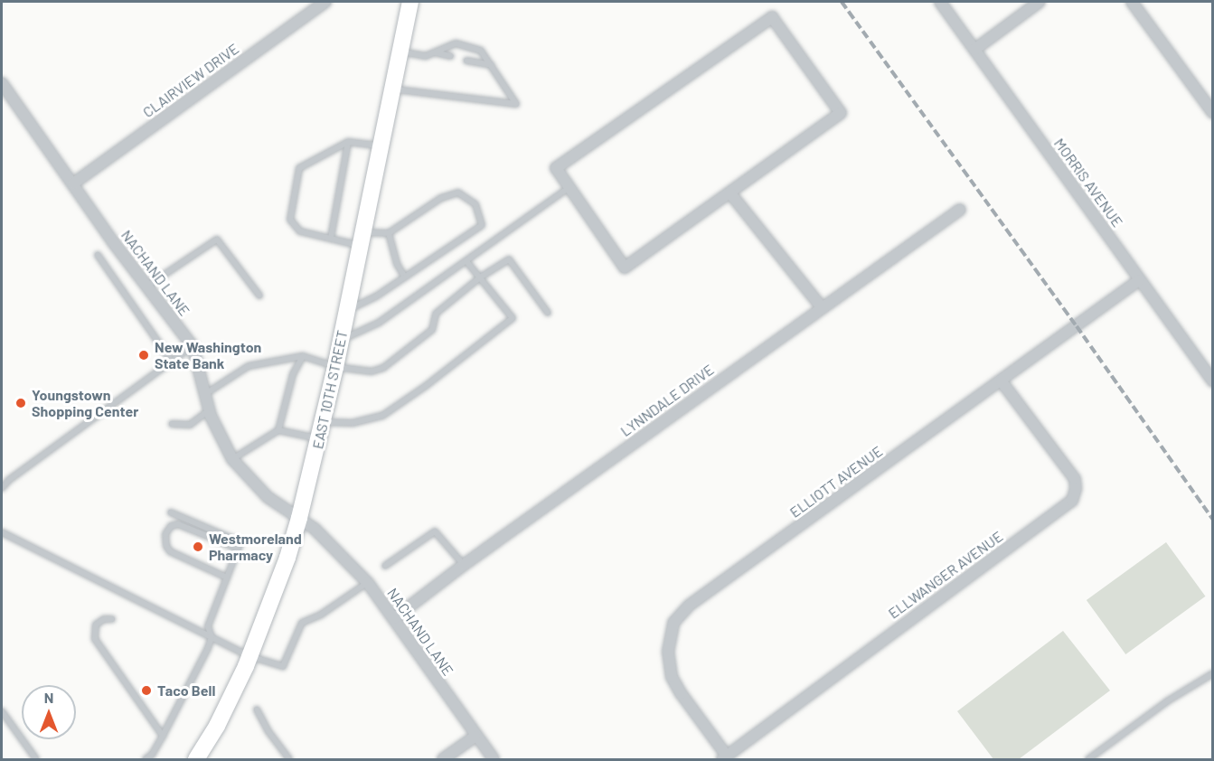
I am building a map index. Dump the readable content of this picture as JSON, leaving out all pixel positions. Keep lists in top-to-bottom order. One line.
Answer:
{"streets":{"main road":["EAST 10TH STREET"],"street":["CLAIRVIEW DRIVE","MORRIS AVENUE","NACHAND LANE","LYNNDALE DRIVE","ELLIOTT AVENUE","ELLWANGER AVENUE"]},"crossings":[["CLAIRVIEW DRIVE","NACHAND LANE"],["MORRIS AVENUE","ELLIOTT AVENUE"],["NACHAND LANE","EAST 10TH STREET"],["NACHAND LANE","LYNNDALE DRIVE"],["ELLIOTT AVENUE","ELLWANGER AVENUE"]],"places":["New Washington State Bank","Youngstown Shopping Center","Westmoreland Pharmacy","Taco Bell"],"north":"top"}
